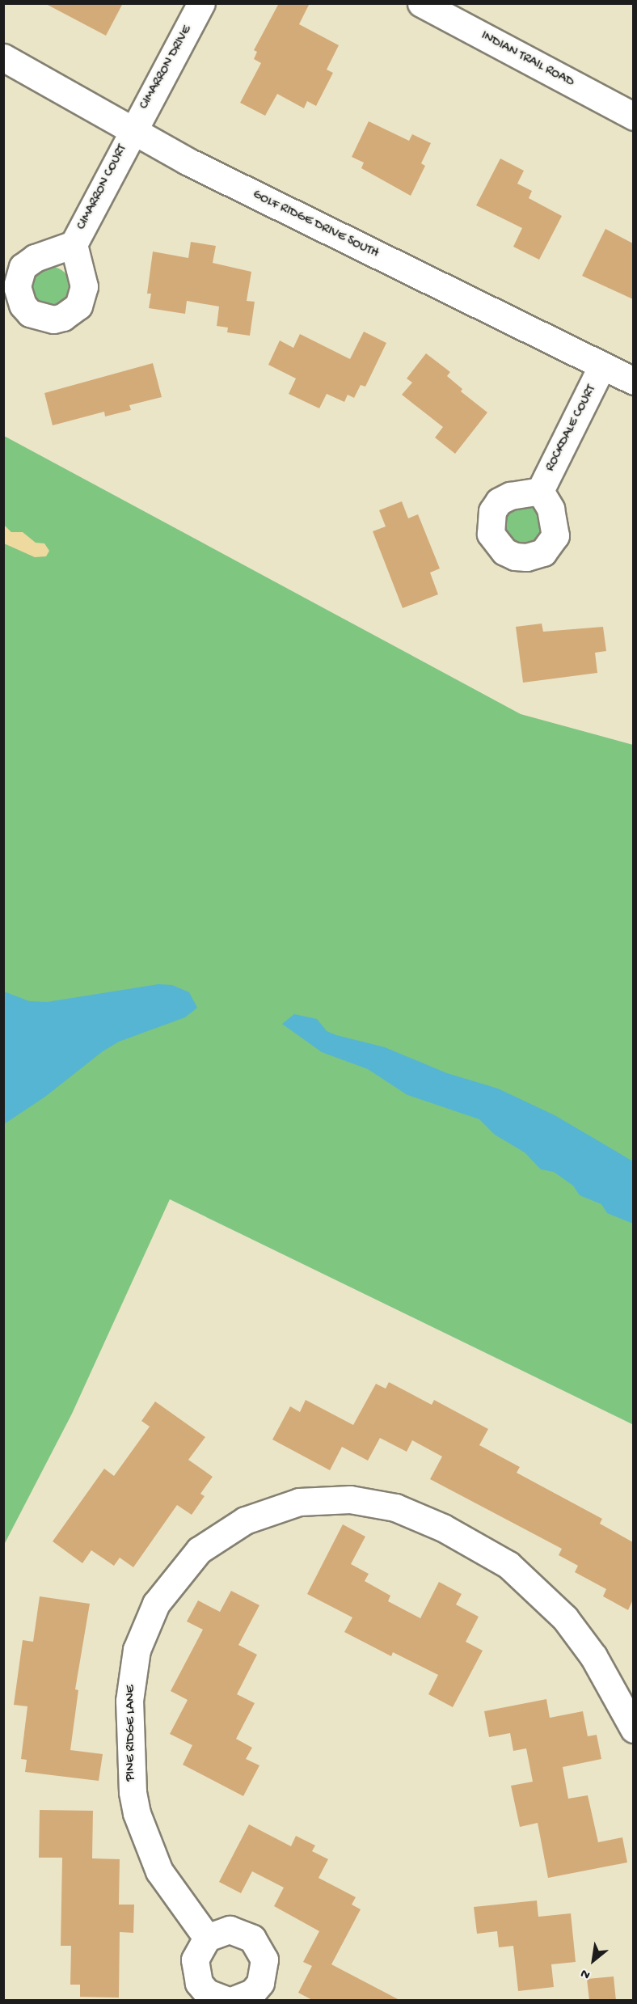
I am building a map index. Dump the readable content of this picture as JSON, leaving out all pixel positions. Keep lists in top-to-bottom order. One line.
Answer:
{"streets":{"street":["INDIAN TRAIL ROAD","CIMARRON DRIVE","CIMARRON COURT","GOLF RIDGE DRIVE SOUTH","ROCKDALE COURT","PINE RIDGE LANE"]},"crossings":[["CIMARRON DRIVE","CIMARRON COURT"],["CIMARRON DRIVE","GOLF RIDGE DRIVE SOUTH"],["CIMARRON COURT","GOLF RIDGE DRIVE SOUTH"],["GOLF RIDGE DRIVE SOUTH","ROCKDALE COURT"]],"north":"bottom left"}
